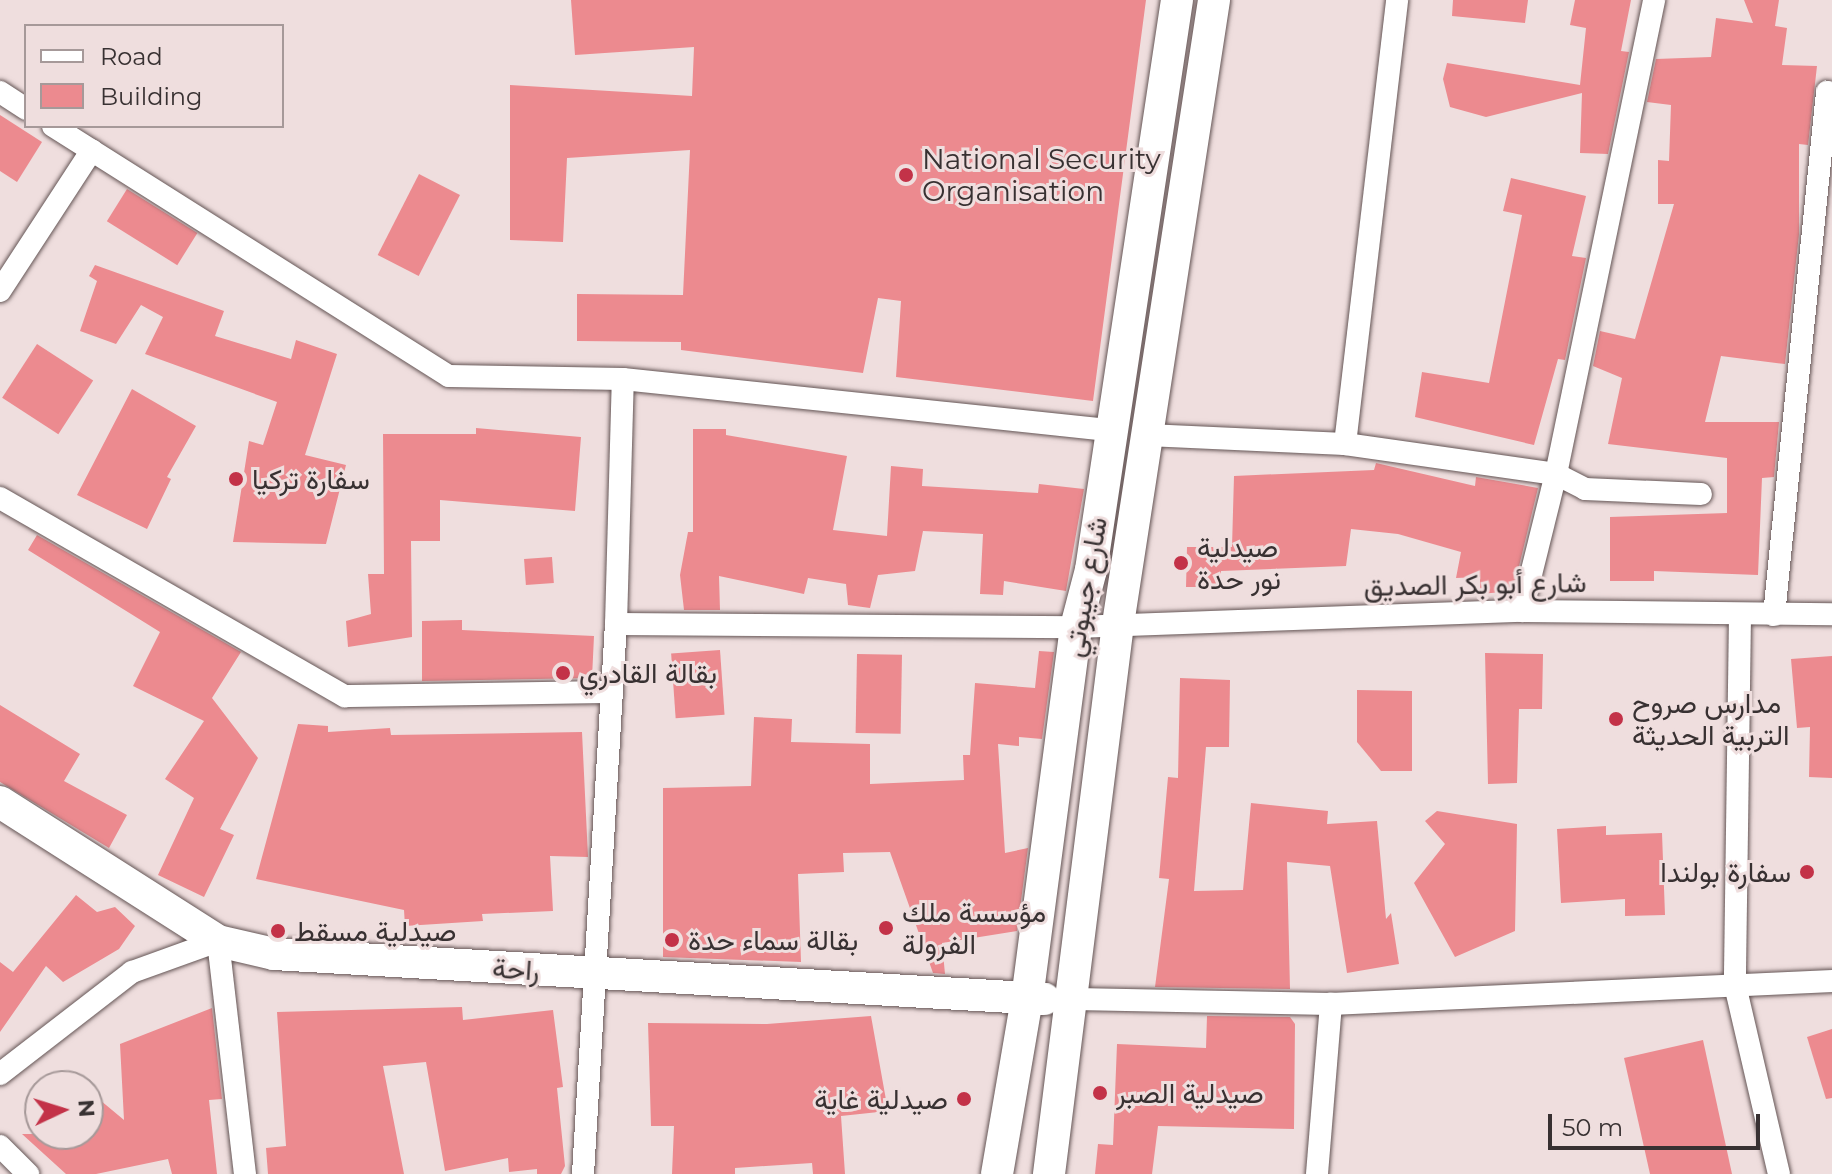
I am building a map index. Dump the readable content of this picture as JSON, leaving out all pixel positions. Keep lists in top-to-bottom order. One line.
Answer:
{"streets":{"street":["شارع أبو بكر الصديق","شارع جيبوتي","راحة"]},"crossings":[["شارع أبو بكر الصديق","شارع جيبوتي"],["شارع جيبوتي","راحة"]],"places":["National Security Organisation","سفارة تركيا","صيدلية نور حدة","بقالة القادري","مدارس صروح التربية الحديثة","سفارة بولندا","مؤسسة ملك الفرولة","صيدلية مسقط","بقالة سماء حدة","صيدلية الصبر","صيدلية غاية"],"legend":["Road","Building"],"scale_bar":"50 m","north":"right"}
